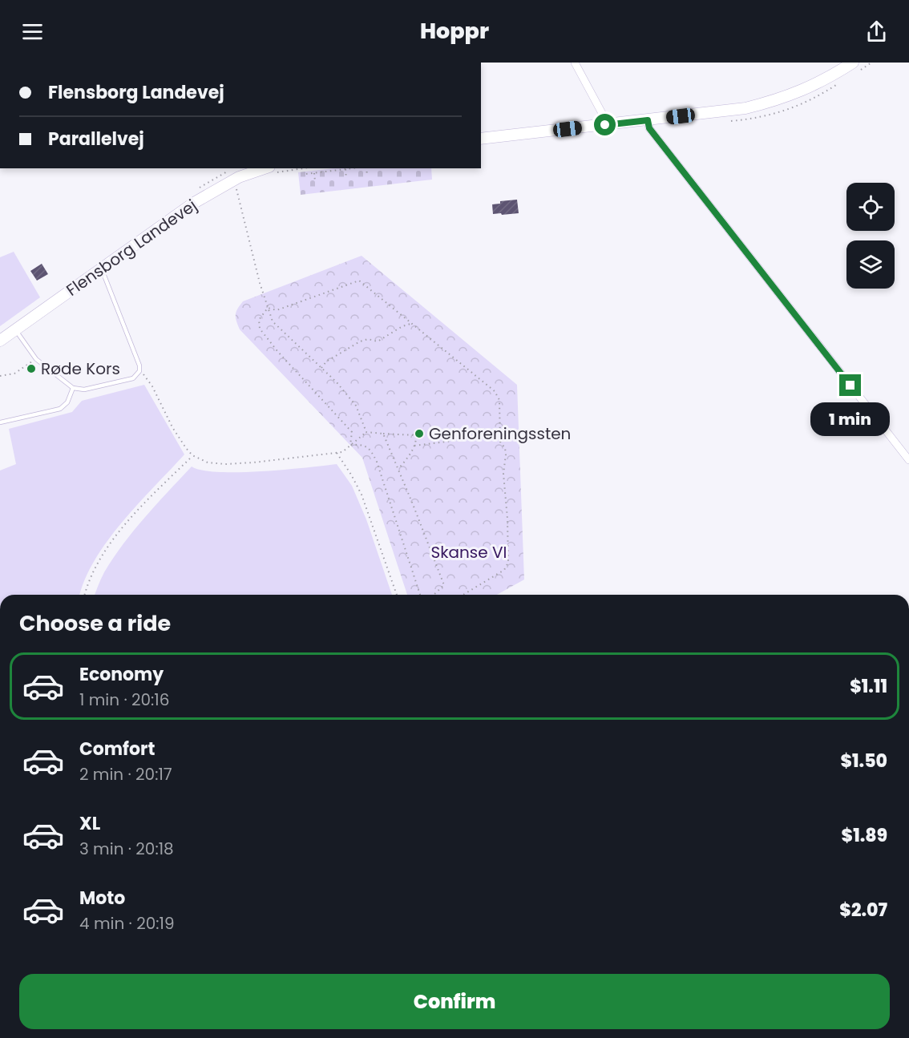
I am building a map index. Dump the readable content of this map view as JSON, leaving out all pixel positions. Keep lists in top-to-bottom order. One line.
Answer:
{"streets":{"street":["Flensborg Landevej"]},"parks":["Skanse VI"],"places":["Røde Kors","Genforeningssten"],"page":{"header":"Hoppr","banner":["Flensborg Landevej","Parallelvej"],"bubble":"1 min","heading":"Choose a ride","list":[{"name":"Economy","note":"1 min · 20:16","value":"$1.11"},{"name":"Comfort","note":"2 min · 20:17","value":"$1.50"},{"name":"XL","note":"3 min · 20:18","value":"$1.89"},{"name":"Moto","note":"4 min · 20:19","value":"$2.07"}],"buttons":"Confirm"}}
